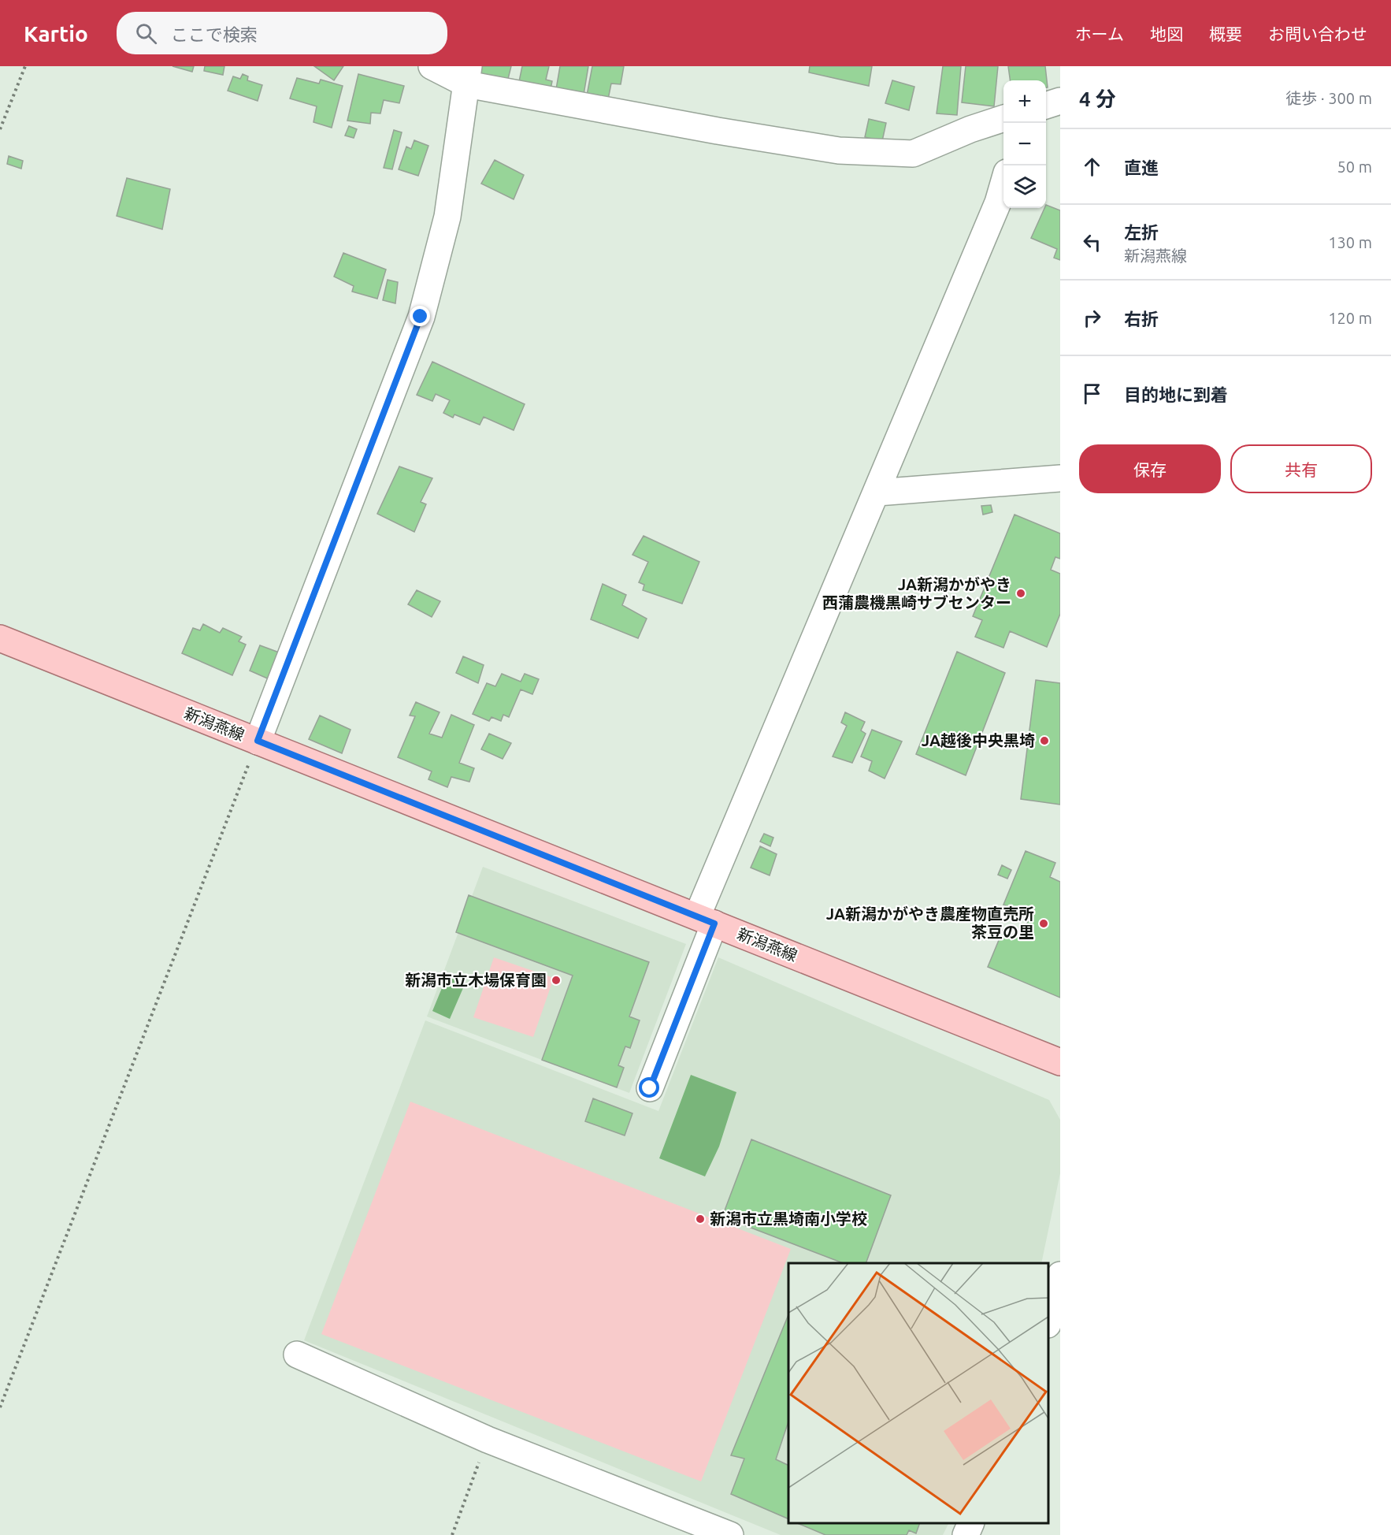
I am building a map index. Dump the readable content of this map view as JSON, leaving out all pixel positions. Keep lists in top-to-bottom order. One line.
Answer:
{"streets":{"main road":["新潟燕線"]},"places":["JA新潟かがやき 西蒲農機黒崎サブセンター","JA越後中央黒埼","JA新潟かがやき農産物直売所 茶豆の里","新潟市立木場保育園","新潟市立黒埼南小学校"],"page":{"header":"Kartio","search":"ここで検索","nav":["ホーム","地図","概要","お問い合わせ"],"heading":["4 分","徒歩 · 300 m"],"map_buttons":["+","−"],"list":[["直進","50 m"],["左折","新潟燕線","130 m"],["右折","120 m"],"目的地に到着"],"buttons":["保存","共有"]}}
